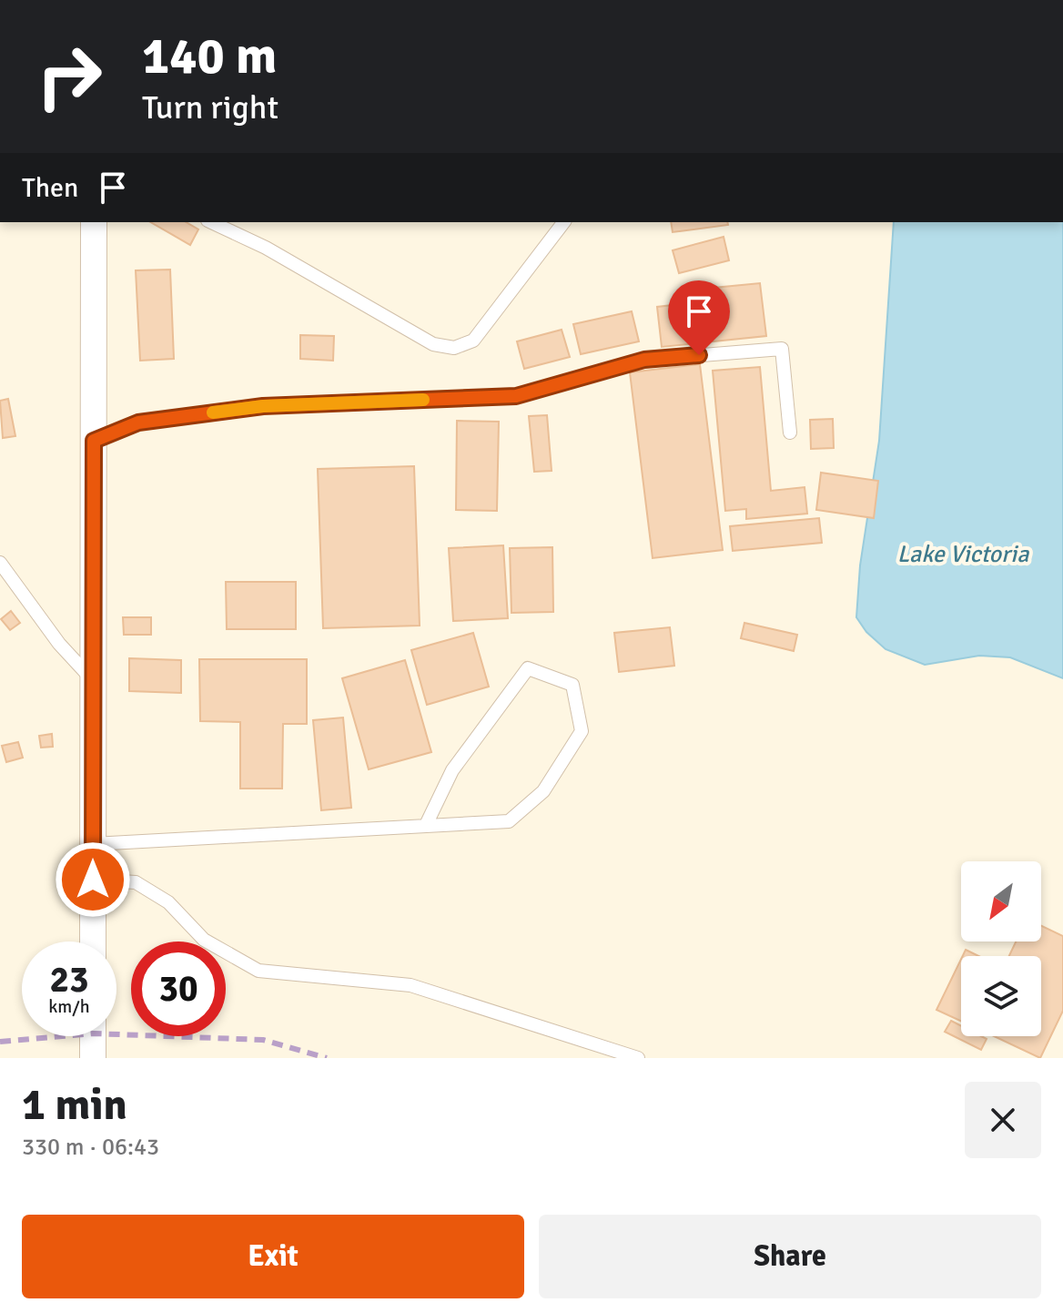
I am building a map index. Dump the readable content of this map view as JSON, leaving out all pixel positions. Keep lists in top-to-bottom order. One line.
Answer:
{"water":["Lake Victoria"],"north":"bottom left","page":{"turn":["140 m","Turn right"],"then":"Then","speed":"23 km/h","limit":"30","heading":["1 min","330 m · 06:43"],"buttons":["Exit","Share"]}}
